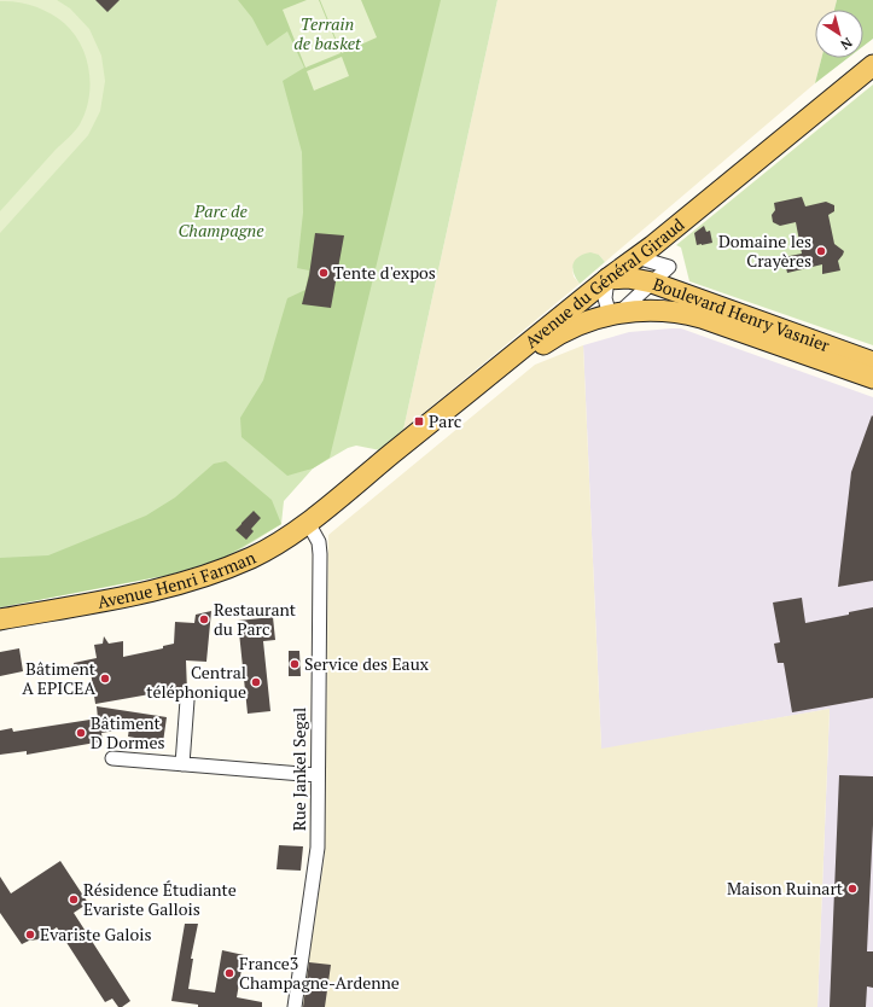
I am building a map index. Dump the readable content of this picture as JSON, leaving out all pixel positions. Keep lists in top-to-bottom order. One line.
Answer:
{"streets":{"main road":["Avenue du Général Giraud","Boulevard Henry Vasnier","Avenue Henri Farman"],"street":["Rue Jankel Segal"]},"crossings":[["Avenue du Général Giraud","Boulevard Henry Vasnier"],["Avenue du Général Giraud","Avenue Henri Farman"],["Avenue du Général Giraud","Rue Jankel Segal"]],"parks":["Terrain de basket","Parc de Champagne"],"places":{"other":["Domaine les Crayères","Tente d'expos","Restaurant du Parc","Service des Eaux","Bâtiment A EPICEA","Central téléphonique","Bâtiment D Dormes","Maison Ruinart","Résidence Étudiante Evariste Gallois","Evariste Galois","France3 Champagne-Ardenne"],"transit":["Parc"]},"north":"bottom right"}
